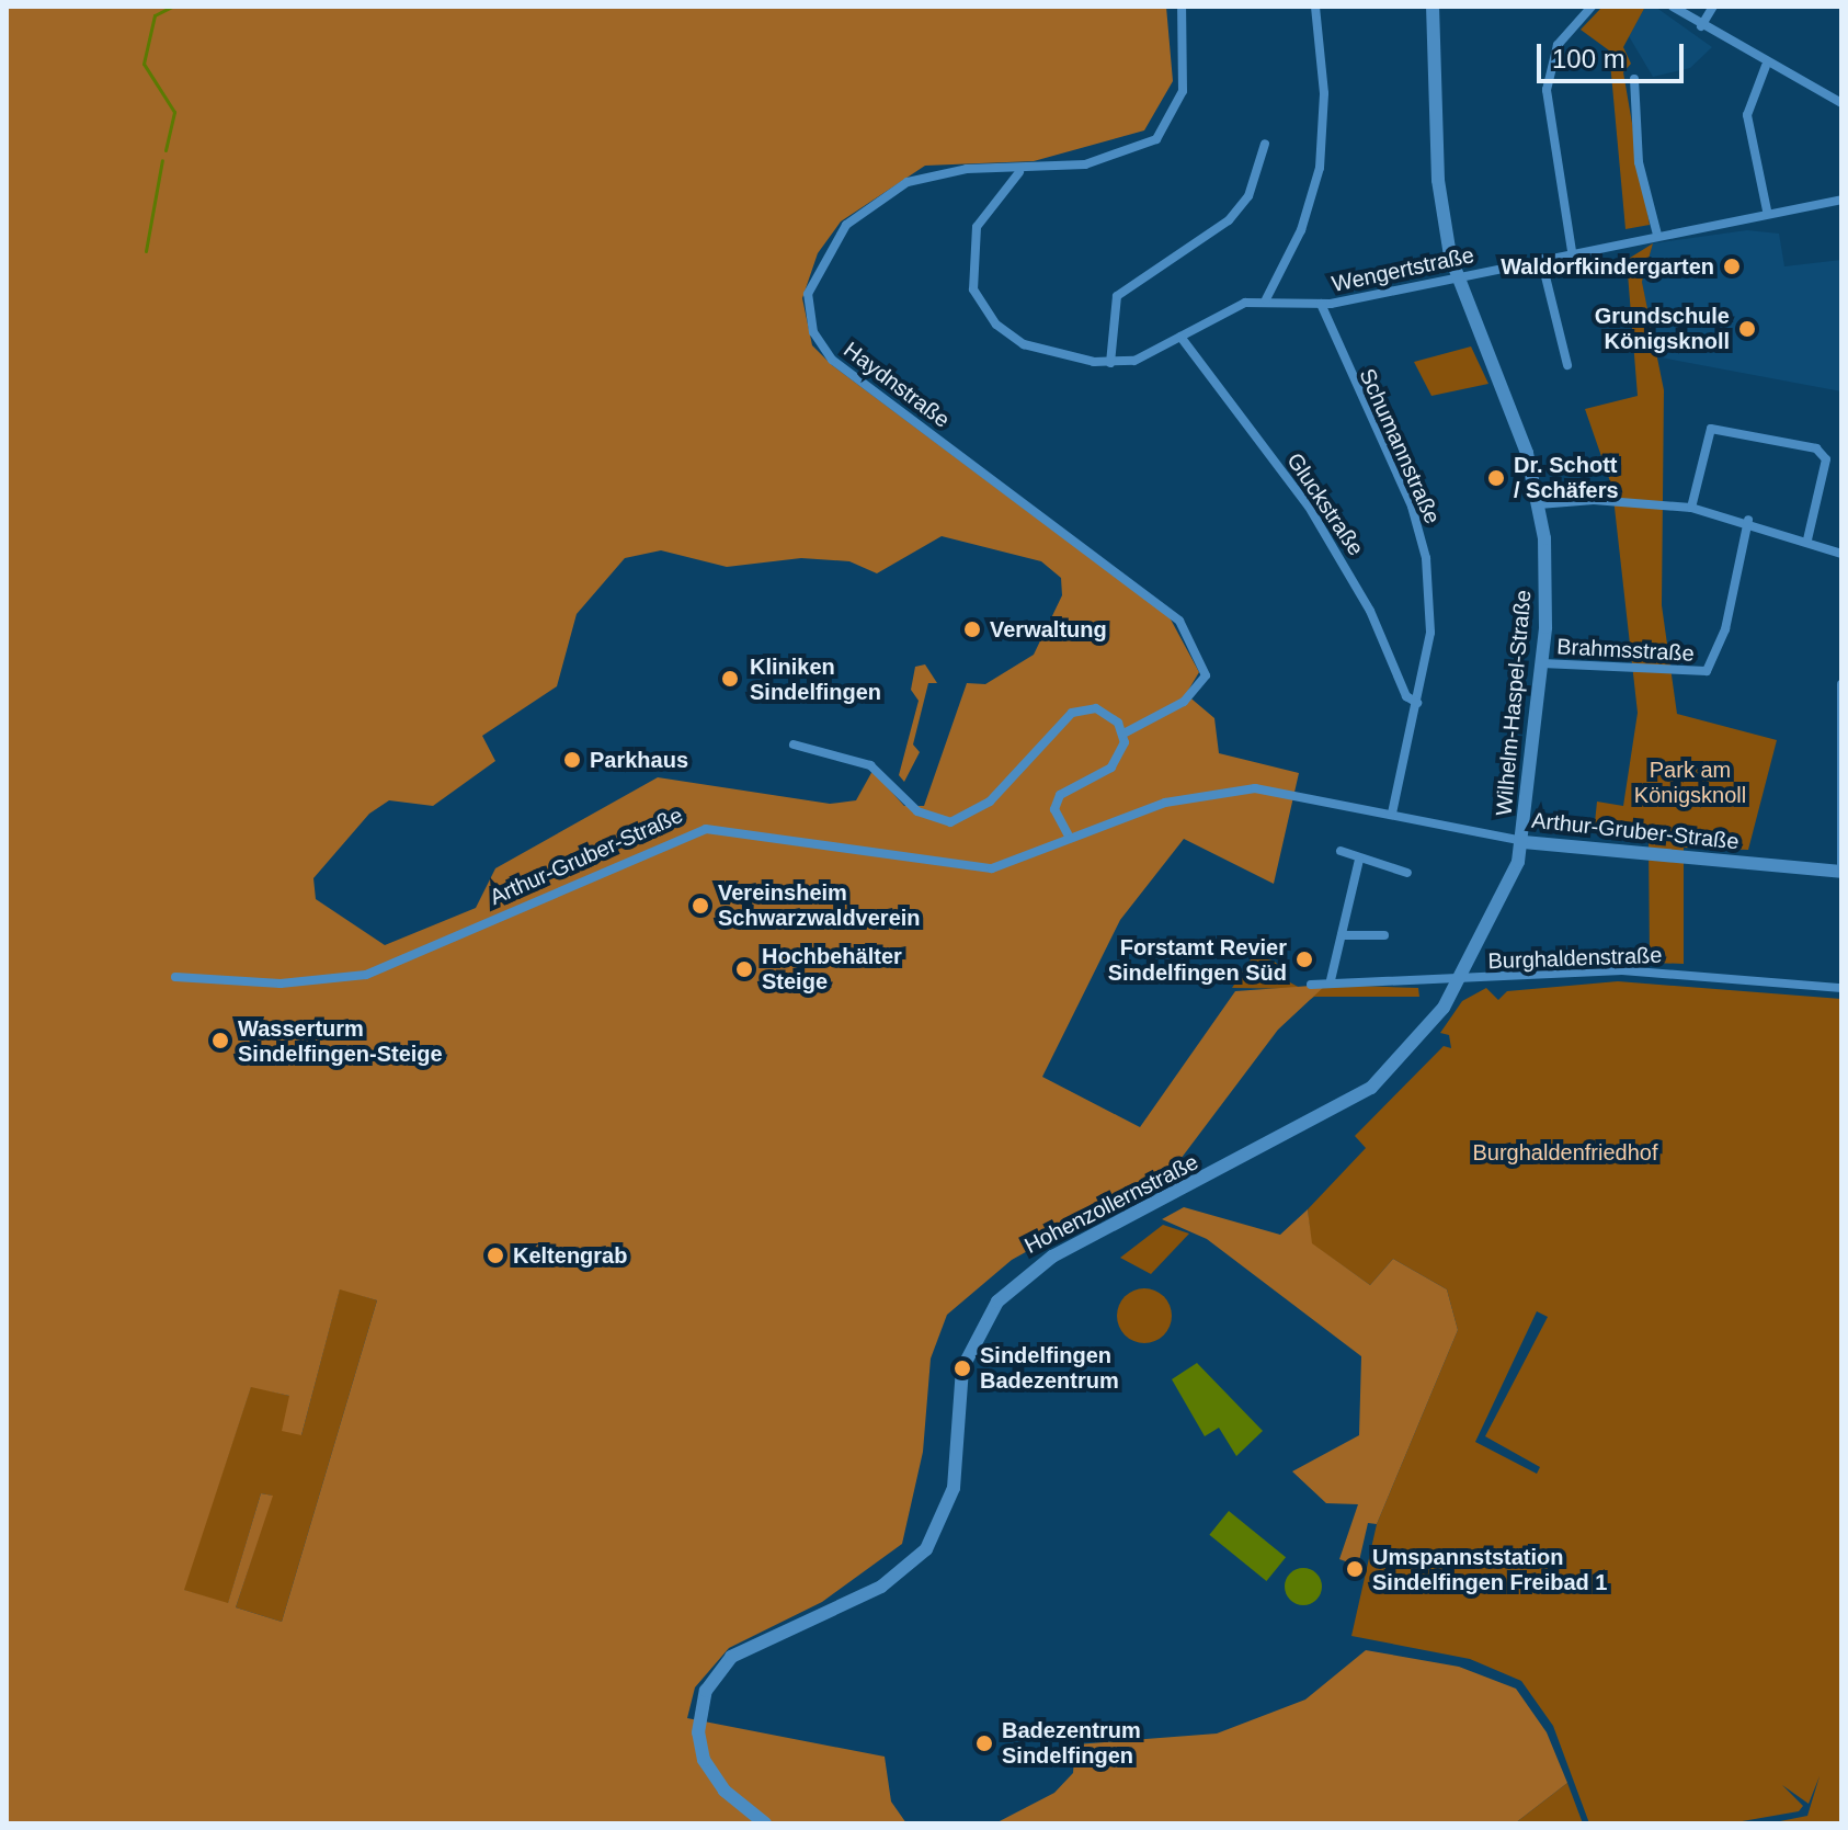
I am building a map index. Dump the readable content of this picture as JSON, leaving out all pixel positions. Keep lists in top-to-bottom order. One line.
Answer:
{"streets":{"street":["Wengertstraße","Haydnstraße","Schumannstraße","Gluckstraße","Brahmsstraße","Wilhelm-Haspel-Straße","Arthur-Gruber-Straße","Burghaldenstraße","Hohenzollernstraße"]},"crossings":[["Wengertstraße","Haydnstraße"],["Wengertstraße","Schumannstraße"],["Wengertstraße","Gluckstraße"],["Wengertstraße","Wilhelm-Haspel-Straße"],["Schumannstraße","Gluckstraße"],["Schumannstraße","Arthur-Gruber-Straße"],["Brahmsstraße","Wilhelm-Haspel-Straße"],["Wilhelm-Haspel-Straße","Arthur-Gruber-Straße"],["Wilhelm-Haspel-Straße","Hohenzollernstraße"],["Arthur-Gruber-Straße","Hohenzollernstraße"],["Burghaldenstraße","Hohenzollernstraße"]],"parks":["Park am Königsknoll","Burghaldenfriedhof"],"places":["Waldorfkindergarten","Grundschule Königsknoll","Dr. Schott / Schäfers","Verwaltung","Kliniken Sindelfingen","Parkhaus","Vereinsheim Schwarzwaldverein","Forstamt Revier Sindelfingen Süd","Hochbehälter Steige","Wasserturm Sindelfingen-Steige","Keltengrab","Sindelfingen Badezentrum","Umspannststation Sindelfingen Freibad 1","Badezentrum Sindelfingen"],"scale_bar":"100 m"}
